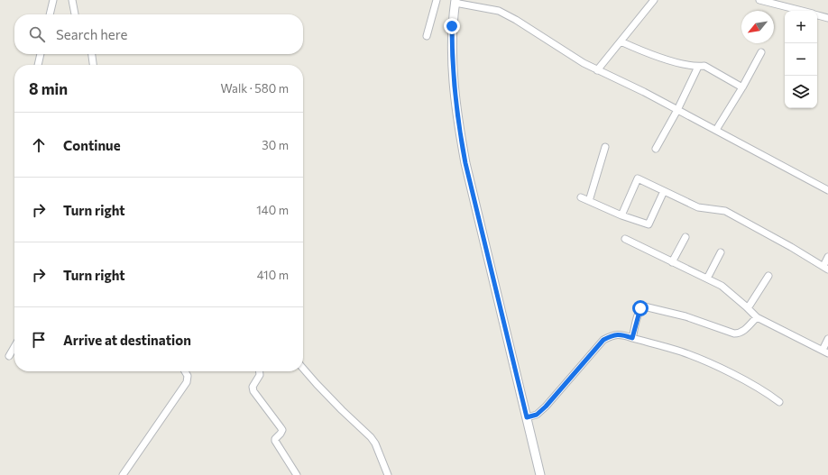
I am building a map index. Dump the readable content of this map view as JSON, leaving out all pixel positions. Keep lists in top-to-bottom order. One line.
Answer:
{"north":"bottom left","page":{"map_buttons":["+","−"],"search":"Search here","heading":["8 min","Walk · 580 m"],"list":[["Continue","30 m"],["Turn right","140 m"],["Turn right","410 m"],"Arrive at destination"]}}
